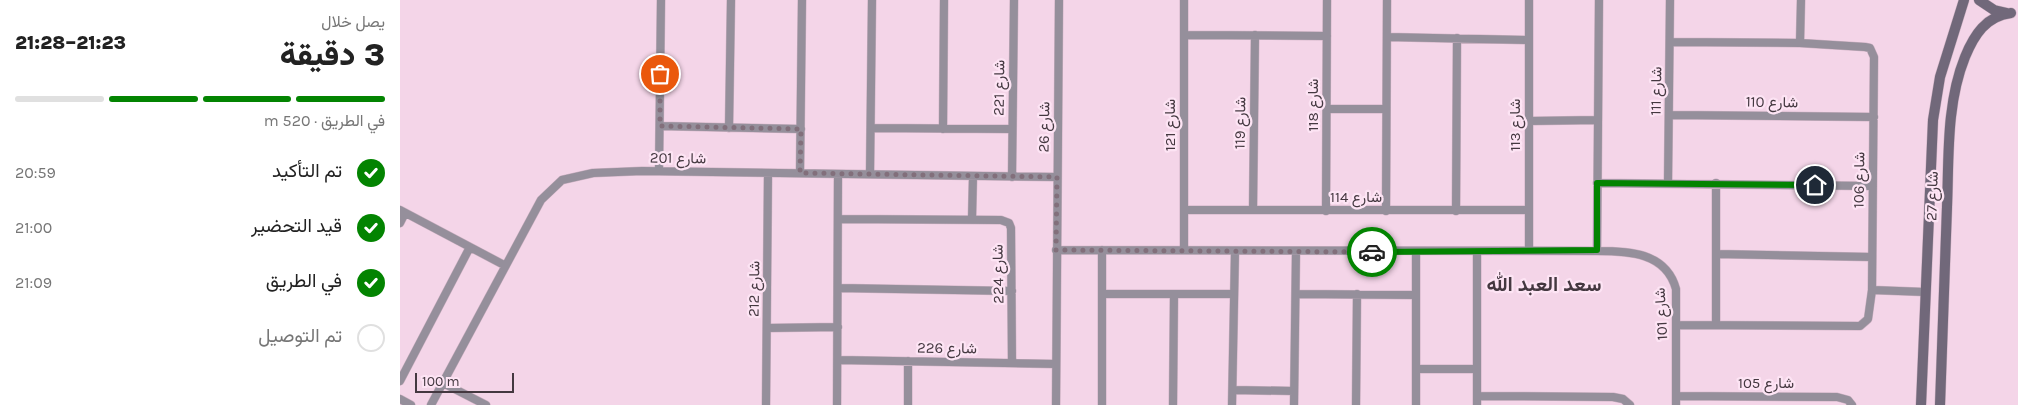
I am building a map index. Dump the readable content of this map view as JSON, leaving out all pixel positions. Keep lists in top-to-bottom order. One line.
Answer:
{"streets":{"main road":["شارع 27"],"street":["شارع 221","شارع 111","شارع 110","شارع 118","شارع 119","شارع 121","شارع 113","شارع 26","شارع 201","شارع 106","شارع 114","شارع 224","شارع 212","شارع 101","شارع 226","شارع 105"]},"crossings":[["شارع 221","شارع 201"],["شارع 111","شارع 110"],["شارع 111","شارع 106"],["شارع 110","شارع 106"],["شارع 118","شارع 114"],["شارع 119","شارع 114"],["شارع 121","شارع 114"],["شارع 121","شارع 101"],["شارع 113","شارع 114"],["شارع 113","شارع 101"],["شارع 26","شارع 201"],["شارع 26","شارع 101"],["شارع 26","شارع 226"],["شارع 201","شارع 212"],["شارع 106","شارع 101"],["شارع 224","شارع 226"],["شارع 101","شارع 105"]],"districts":["سعد العبد الله"],"scale_bar":"100 m","page":{"heading":["3 دقيقة","يصل خلال","21:23–21:28"],"bar":"في الطريق · 520 m","list":[["تم التأكيد","20:59"],["قيد التحضير","21:00"],["في الطريق","21:09"],"تم التوصيل"],"scale":"100 m"}}
